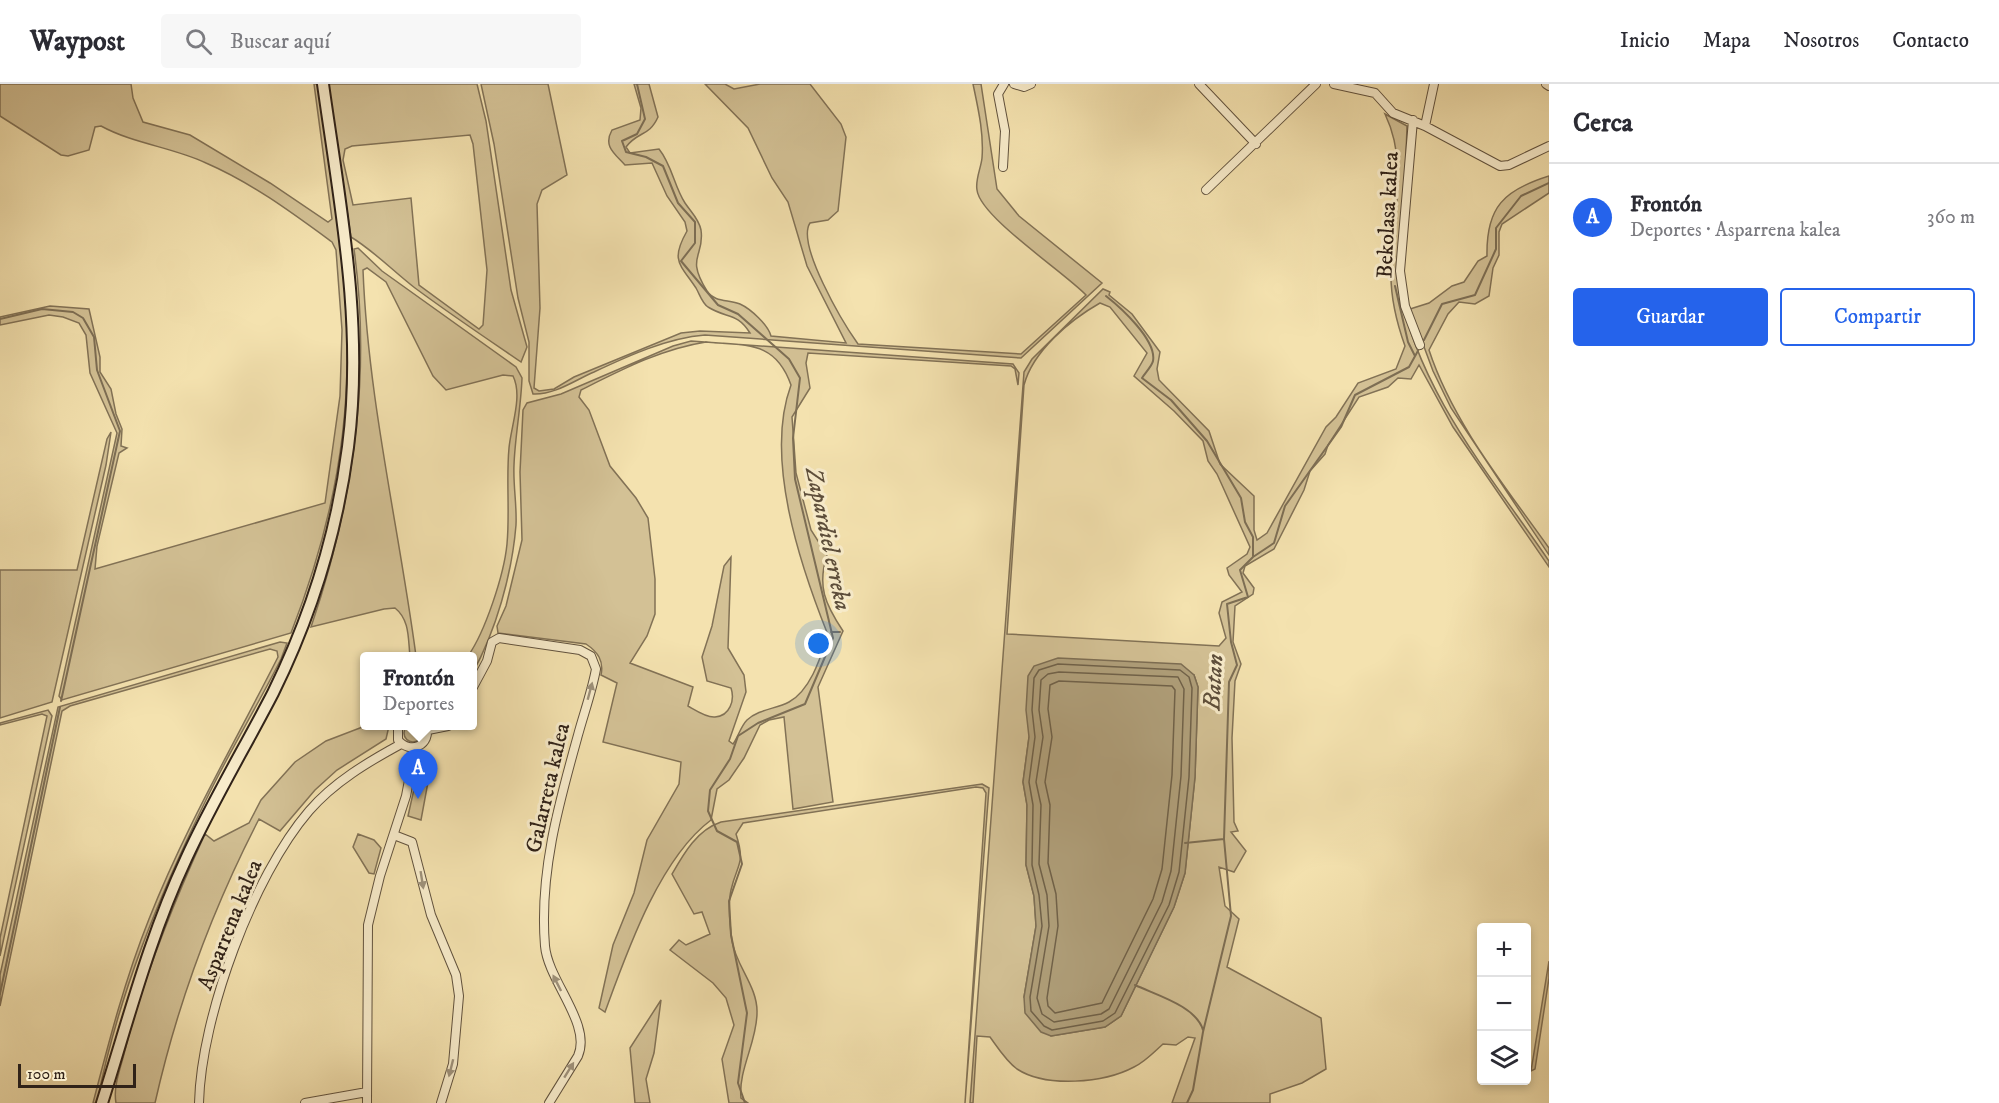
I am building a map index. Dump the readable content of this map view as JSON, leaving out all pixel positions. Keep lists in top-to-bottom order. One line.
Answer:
{"streets":{"street":["Bekolasa kalea","Galarreta kalea","Asparrena kalea"]},"water":["Zapardiel erreka","Batan"],"scale_bar":"100 m","page":{"header":"Waypost","search":"Buscar aquí","nav":["Inicio","Mapa","Nosotros","Contacto"],"heading":"Cerca","list":[{"mark":"A","name":"Frontón","note":"Deportes · Asparrena kalea","value":"360 m"}],"buttons":["Guardar","Compartir"],"popup":["Frontón","Deportes"],"pins":"A","map_buttons":["+","−"],"scale":"100 m"}}
